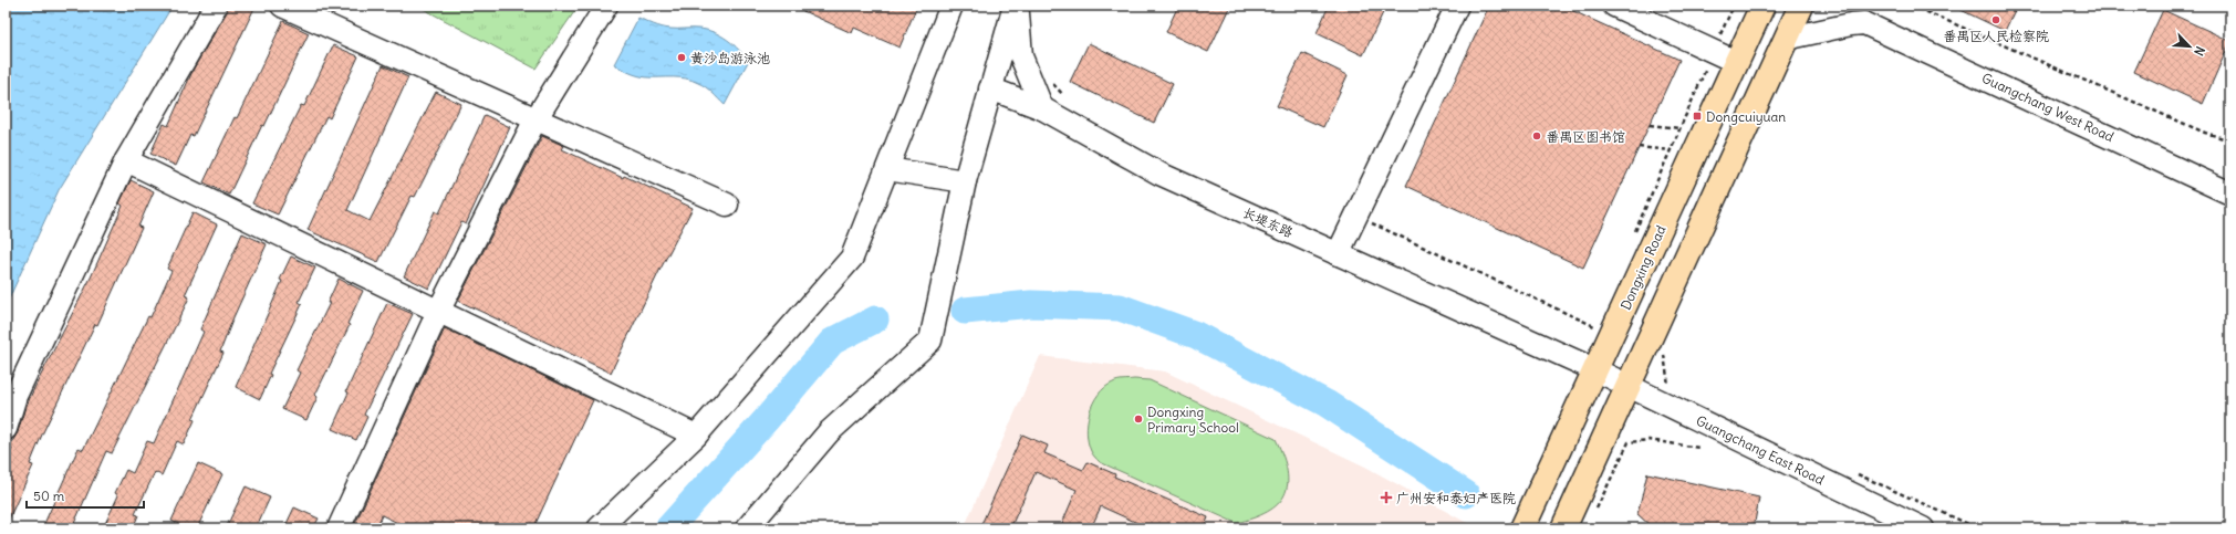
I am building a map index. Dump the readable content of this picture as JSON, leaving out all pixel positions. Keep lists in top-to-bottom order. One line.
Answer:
{"streets":{"main road":["Dongxing Road"],"street":["Guangchang West Road","长堤东路","Guangchang East Road"]},"crossings":[["长堤东路","Dongxing Road"],["长堤东路","Guangchang East Road"],["Dongxing Road","Guangchang East Road"]],"places":{"other":["番禺区人民检察院","黄沙岛游泳池","番禺区图书馆","Dongxing Primary School"],"transit":["Dongcuiyuan"],"health":["广州安和泰妇产医院"]},"scale_bar":"50 m","north":"bottom right"}
